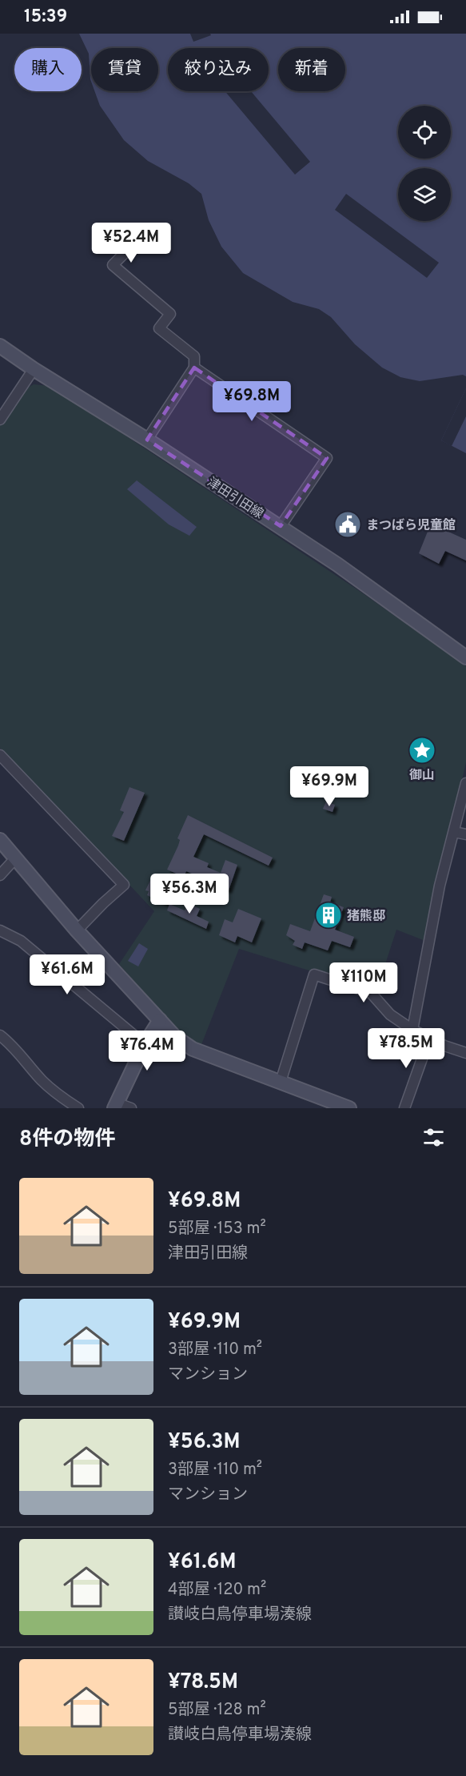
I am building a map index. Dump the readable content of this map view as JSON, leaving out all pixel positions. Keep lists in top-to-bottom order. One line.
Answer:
{"streets":{"main road":["津田引田線"]},"places":{"public building":["まつばら児童館"],"place":["御山"],"building":["猪熊邸"]},"page":{"status":"15:39","chip":["購入","賃貸","絞り込み","新着"],"price":["¥52.4M","¥69.8M","¥69.9M","¥56.3M","¥61.6M","¥110M","¥78.5M","¥76.4M"],"heading":"8件の物件","list":[{"name":"¥69.8M","note":"5部屋 · 153 m² · 津田引田線"},{"name":"¥69.9M","note":"3部屋 · 110 m² · マンション"},{"name":"¥56.3M","note":"3部屋 · 110 m² · マンション"},{"name":"¥61.6M","note":"4部屋 · 120 m² · 讃岐白鳥停車場湊線"},{"name":"¥78.5M","note":"5部屋 · 128 m² · 讃岐白鳥停車場湊線"}]}}
